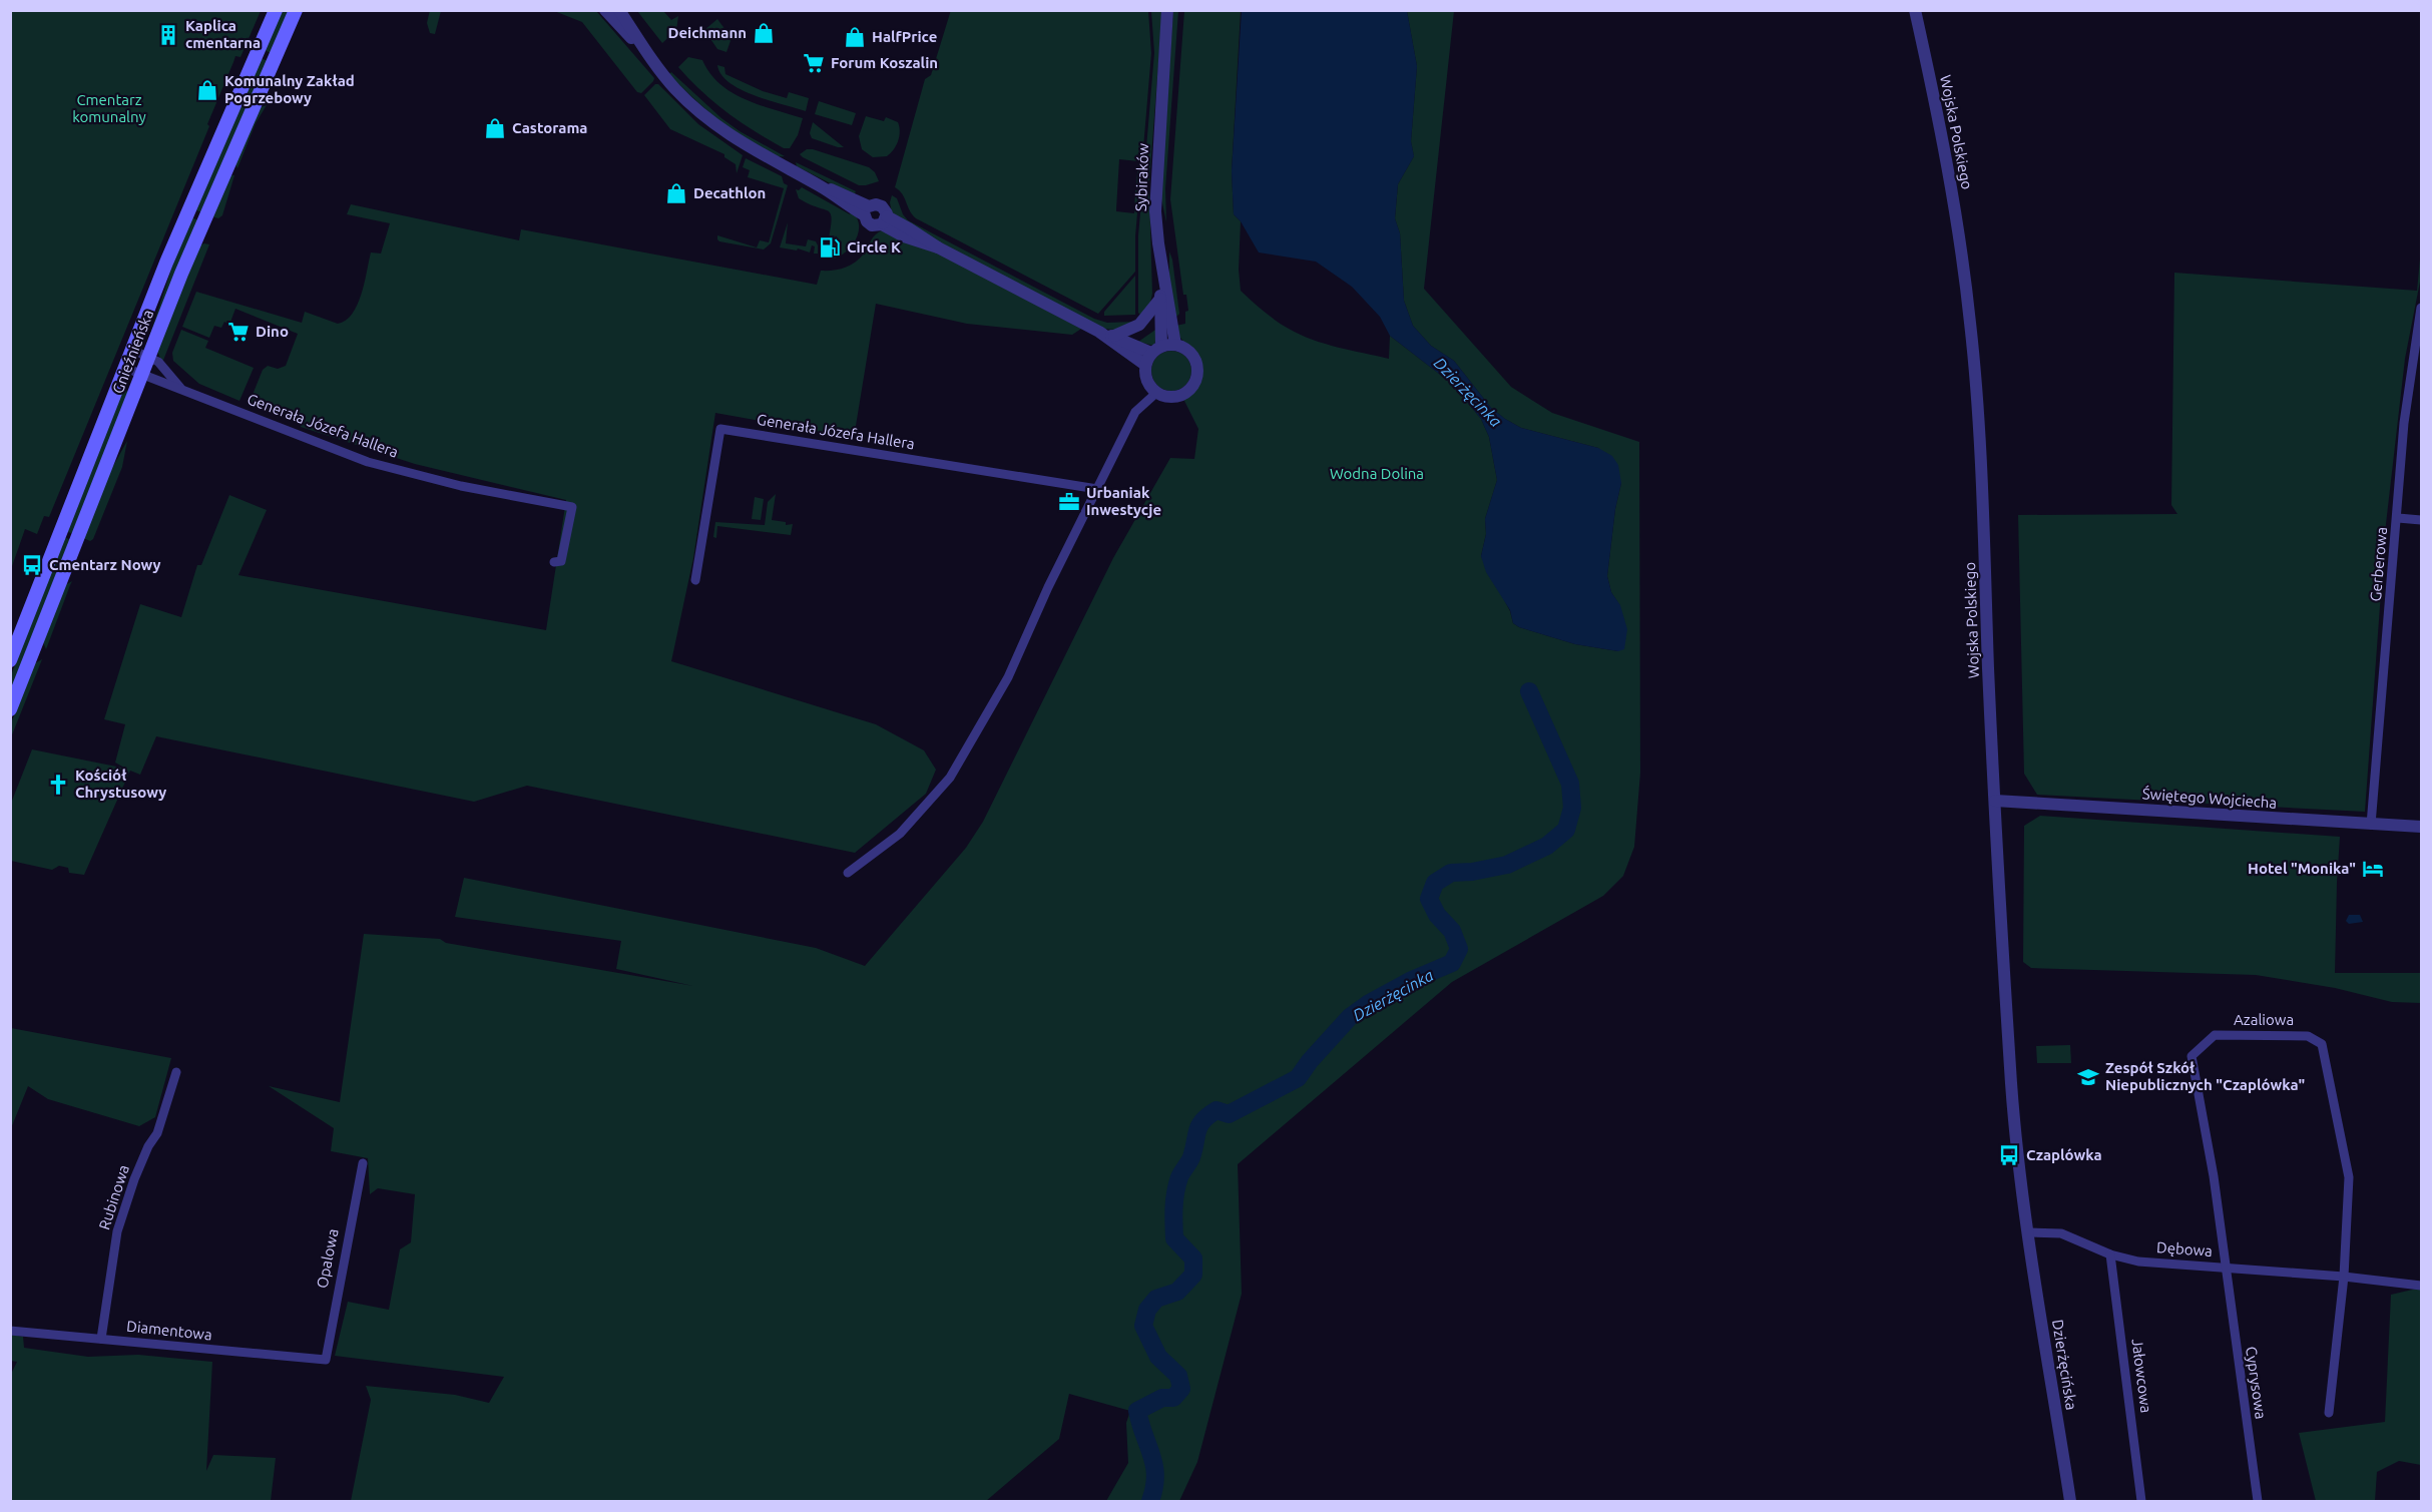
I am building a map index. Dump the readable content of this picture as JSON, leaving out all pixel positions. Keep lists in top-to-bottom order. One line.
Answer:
{"streets":{"main road":["Gnieźnieńska"],"street":["Wojska Polskiego","Sybiraków","Generała Józefa Hallera","Gerberowa","Świętego Wojciecha","Azaliowa","Rubinowa","Dębowa","Opalowa","Diamentowa","Dzierżęcińska","Jałowcowa","Cyprysowa"]},"crossings":[["Wojska Polskiego","Świętego Wojciecha"],["Wojska Polskiego","Dębowa"],["Wojska Polskiego","Dzierżęcińska"],["Gnieźnieńska","Generała Józefa Hallera"],["Gerberowa","Świętego Wojciecha"],["Azaliowa","Dębowa"],["Azaliowa","Cyprysowa"],["Rubinowa","Diamentowa"],["Dębowa","Dzierżęcińska"],["Dębowa","Jałowcowa"],["Dębowa","Cyprysowa"],["Opalowa","Diamentowa"]],"water":["Dzierżęcinka"],"parks":["Cmentarz komunalny","Wodna Dolina"],"places":{"shop":["Deichmann","HalfPrice","Komunalny Zakład Pogrzebowy","Castorama","Decathlon"],"building":["Kaplica cmentarna"],"supermarket":["Forum Koszalin","Dino"],"fuel station":["Circle K"],"office":["Urbaniak Inwestycje"],"bus stop":["Cmentarz Nowy","Czaplówka"],"church":["Kościół Chrystusowy"],"hotel":["Hotel \"Monika\""],"school or university":["Zespół Szkół Niepublicznych \"Czaplówka\""]}}
